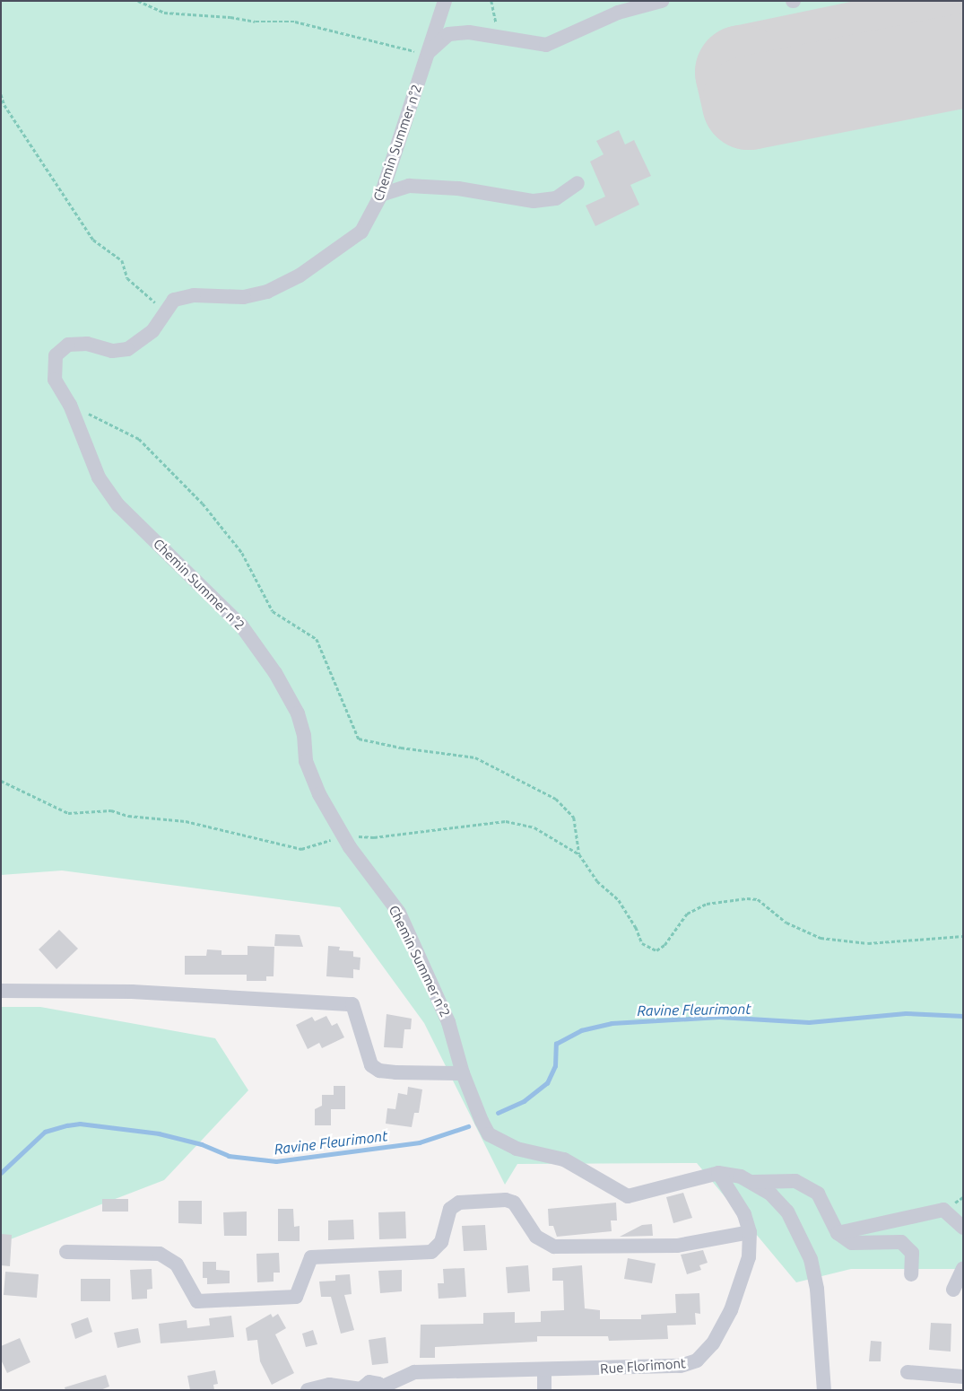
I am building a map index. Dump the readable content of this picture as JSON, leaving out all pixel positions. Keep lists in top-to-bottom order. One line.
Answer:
{"streets":{"street":["Chemin Summer n°2","Rue Florimont"]},"crossings":[["Chemin Summer n°2","Rue Florimont"]],"water":["Ravine Fleurimont"]}
